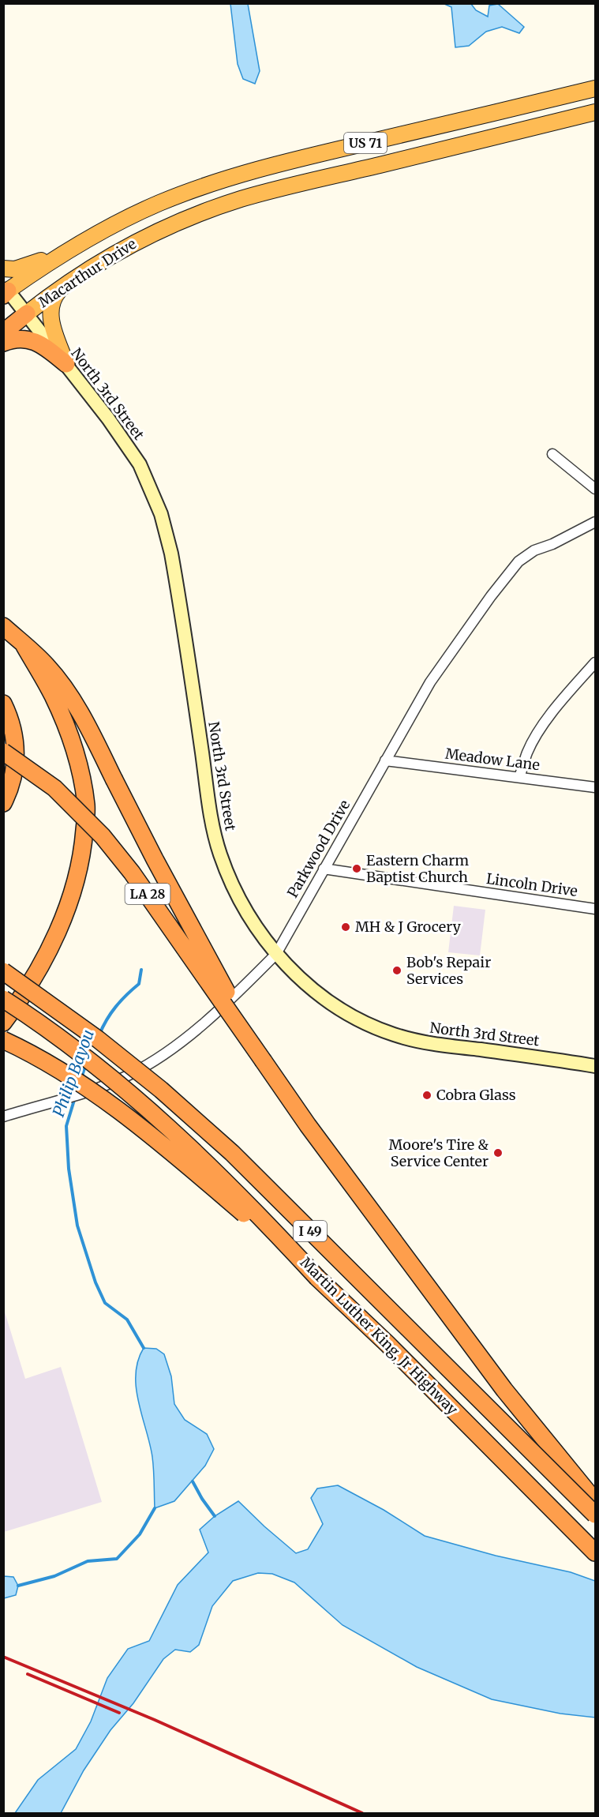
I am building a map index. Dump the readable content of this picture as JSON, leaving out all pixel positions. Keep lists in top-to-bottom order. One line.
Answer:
{"streets":{"highway":["US 71","Macarthur Drive","LA 28","I 49","Martin Luther King, Jr Highway"],"main road":["North 3rd Street"],"street":["Meadow Lane","Parkwood Drive","Lincoln Drive"]},"crossings":[["Macarthur Drive","North 3rd Street"],["North 3rd Street","Parkwood Drive"],["Meadow Lane","Parkwood Drive"],["Parkwood Drive","Lincoln Drive"]],"water":["Philip Bayou"],"places":["Eastern Charm Baptist Church","MH & J Grocery","Bob's Repair Services","Cobra Glass","Moore's Tire & Service Center"]}
